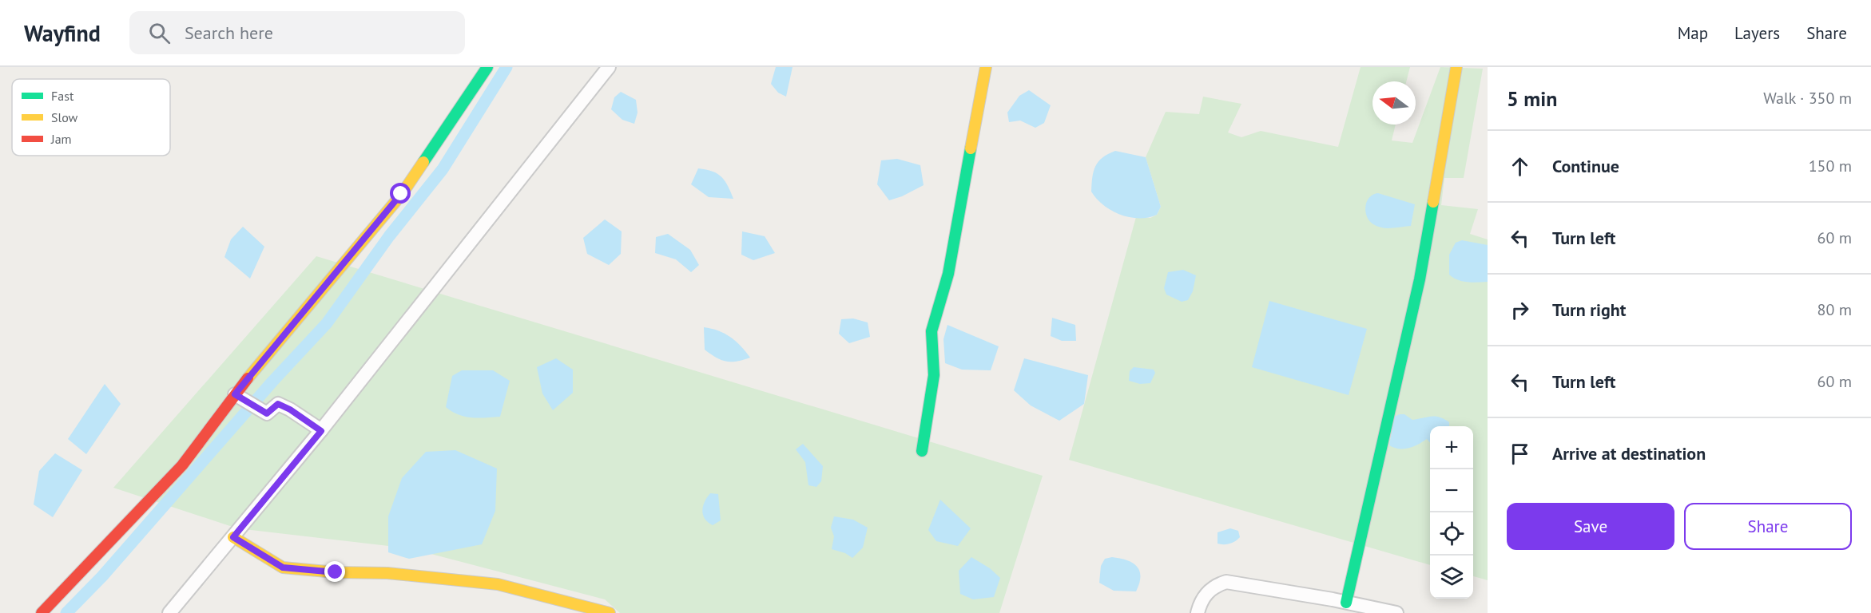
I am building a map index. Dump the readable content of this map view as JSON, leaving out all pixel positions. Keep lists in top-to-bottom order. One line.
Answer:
{"legend":["Fast","Slow","Jam"],"north":"left","page":{"header":"Wayfind","search":"Search here","nav":["Map","Layers","Share"],"heading":["5 min","Walk · 350 m"],"list":[["Continue","150 m"],["Turn left","60 m"],["Turn right","80 m"],["Turn left","60 m"],"Arrive at destination"],"map_buttons":["+","−"],"buttons":["Save","Share"]}}
